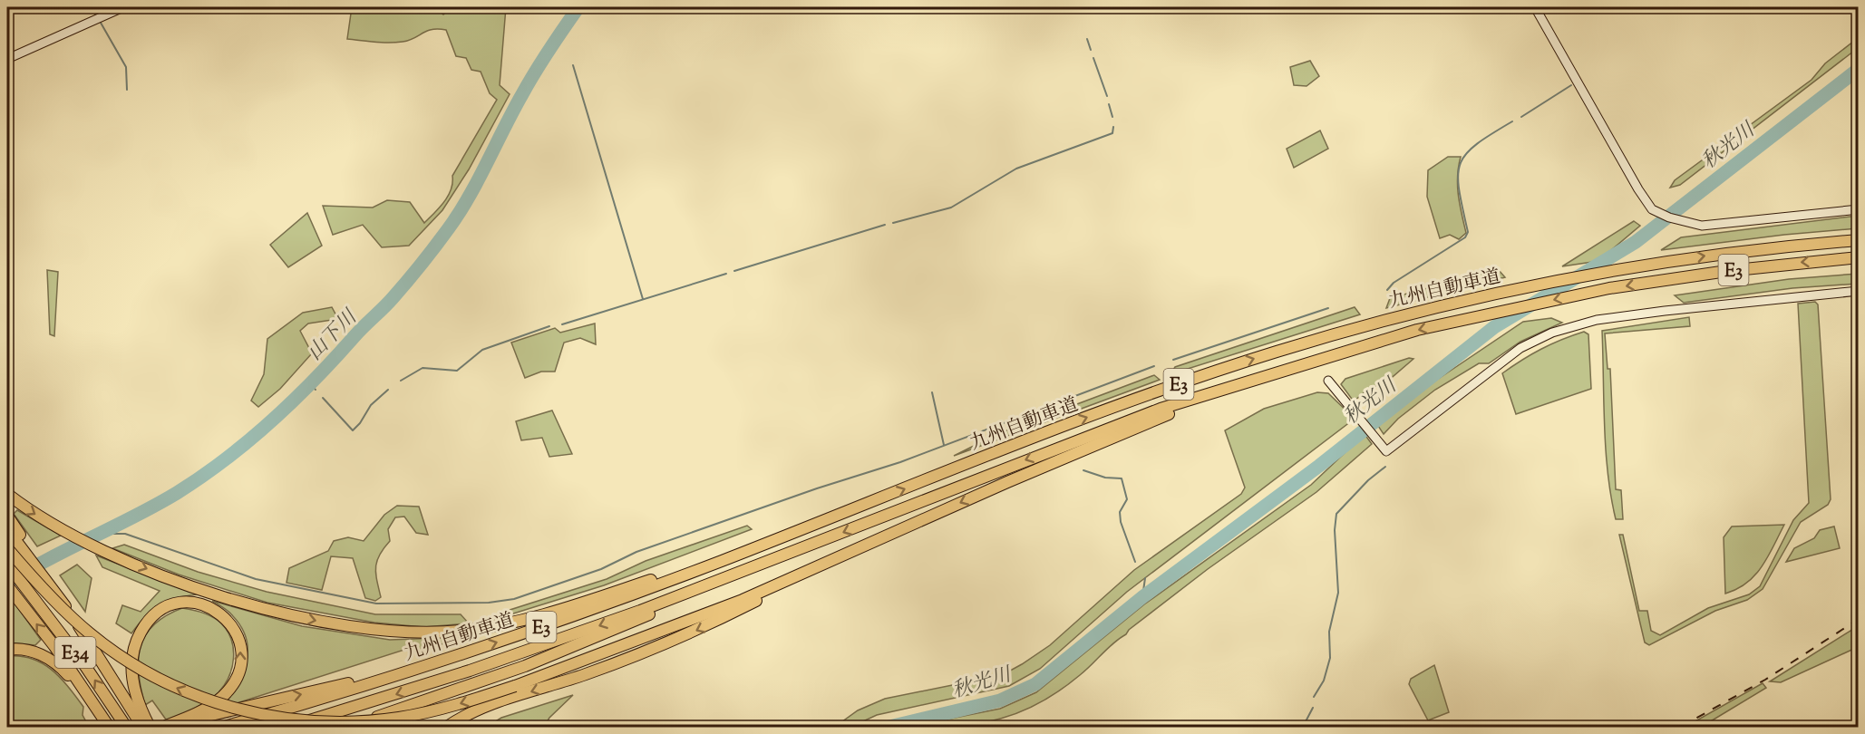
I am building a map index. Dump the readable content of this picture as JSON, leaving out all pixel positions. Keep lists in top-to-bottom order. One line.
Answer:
{"streets":{"highway":["E3","九州自動車道","E34"]},"water":["秋光川","山下川"]}
